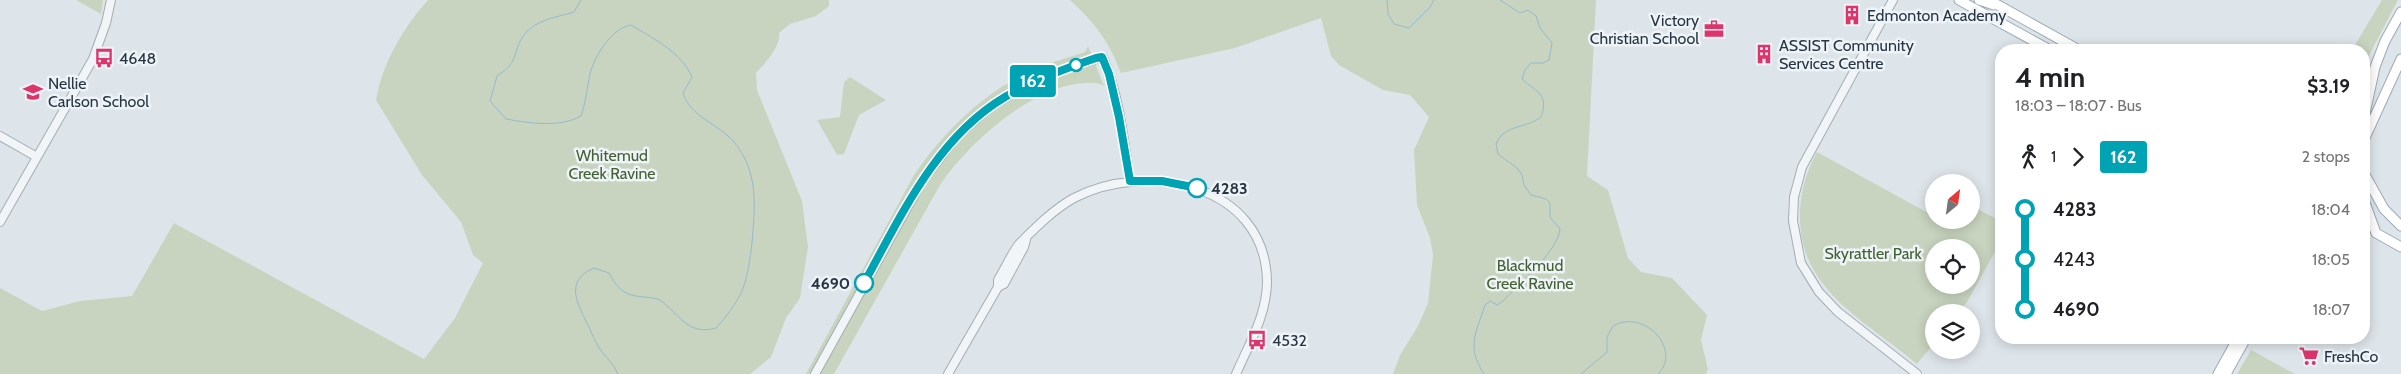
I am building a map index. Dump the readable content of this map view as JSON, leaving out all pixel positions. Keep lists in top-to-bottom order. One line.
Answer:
{"parks":["Whitemud Creek Ravine","Skyrattler Park","Blackmud Creek Ravine"],"places":{"building":["Edmonton Academy","ASSIST Community Services Centre"],"office":["Victory Christian School"],"bus stop":["4648","4532"],"school or university":["Nellie Carlson School"],"other":["4283","4690"],"supermarket":["FreshCo"]},"lines":["bus line 162"],"north":"top right","page":{"on_map":"162","heading":["4 min","18:03 – 18:07 · Bus","$3.19"],"legs":["1","162","2 stops"],"list":[{"name":"4283","value":"18:04"},{"name":"4243","value":"18:05"},{"name":"4690","value":"18:07"}]}}
